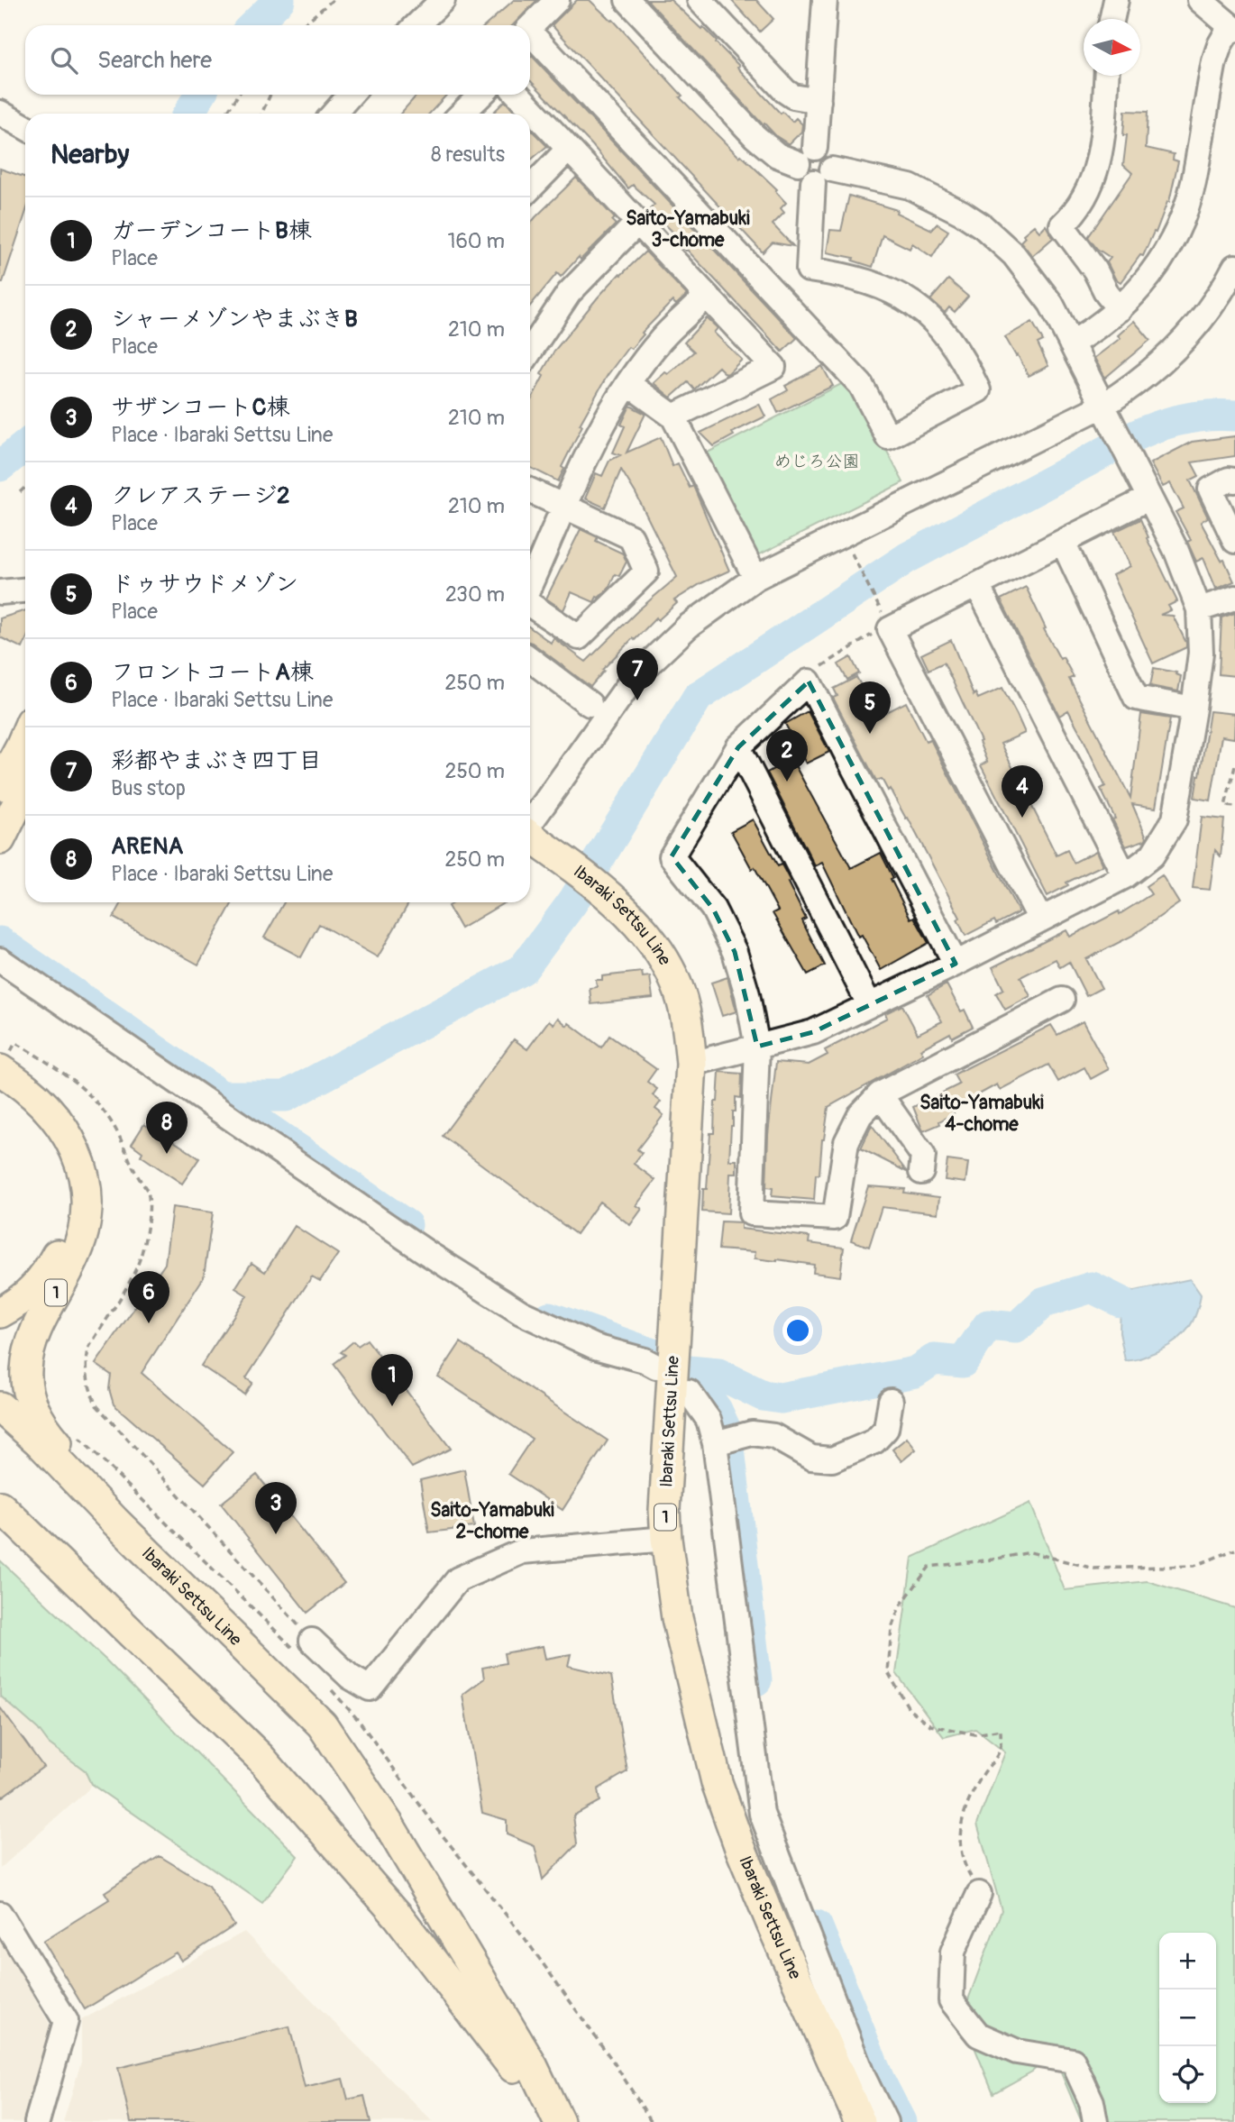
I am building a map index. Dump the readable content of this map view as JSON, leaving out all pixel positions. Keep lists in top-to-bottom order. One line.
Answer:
{"streets":{"main road":["Ibaraki Settsu Line","1"]},"districts":["Saito-Yamabuki 3-chome","Saito-Yamabuki 4-chome","Saito-Yamabuki 2-chome"],"parks":["めじろ公園"],"north":"right","page":{"search":"Search here","heading":["Nearby","8 results"],"list":[{"mark":"1","name":"ガーデンコートB棟","note":"Place","value":"160 m"},{"mark":"2","name":"シャーメゾンやまぶきB","note":"Place","value":"210 m"},{"mark":"3","name":"サザンコートC棟","note":"Place · Ibaraki Settsu Line","value":"210 m"},{"mark":"4","name":"クレアステージ2","note":"Place","value":"210 m"},{"mark":"5","name":"ドゥサウドメゾン","note":"Place","value":"230 m"},{"mark":"6","name":"フロントコートA棟","note":"Place · Ibaraki Settsu Line","value":"250 m"},{"mark":"7","name":"彩都やまぶき四丁目","note":"Bus stop","value":"250 m"},{"mark":"8","name":"ARENA","note":"Place · Ibaraki Settsu Line","value":"250 m"}],"pins":["7","5","2","4","8","6","1","3"],"map_buttons":["+","−"]}}
